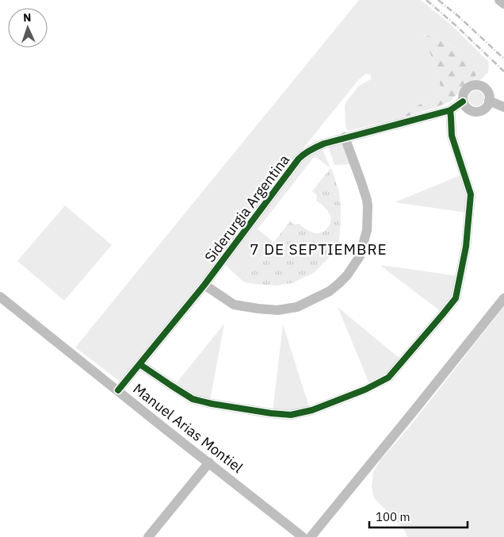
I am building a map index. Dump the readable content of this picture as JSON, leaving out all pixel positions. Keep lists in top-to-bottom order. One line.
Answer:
{"streets":{"street":["Siderurgia Argentina","Manuel Arias Montiel"]},"crossings":[["Siderurgia Argentina","Manuel Arias Montiel"]],"districts":["7 DE SEPTIEMBRE"],"scale_bar":"100 m","north":"top"}
